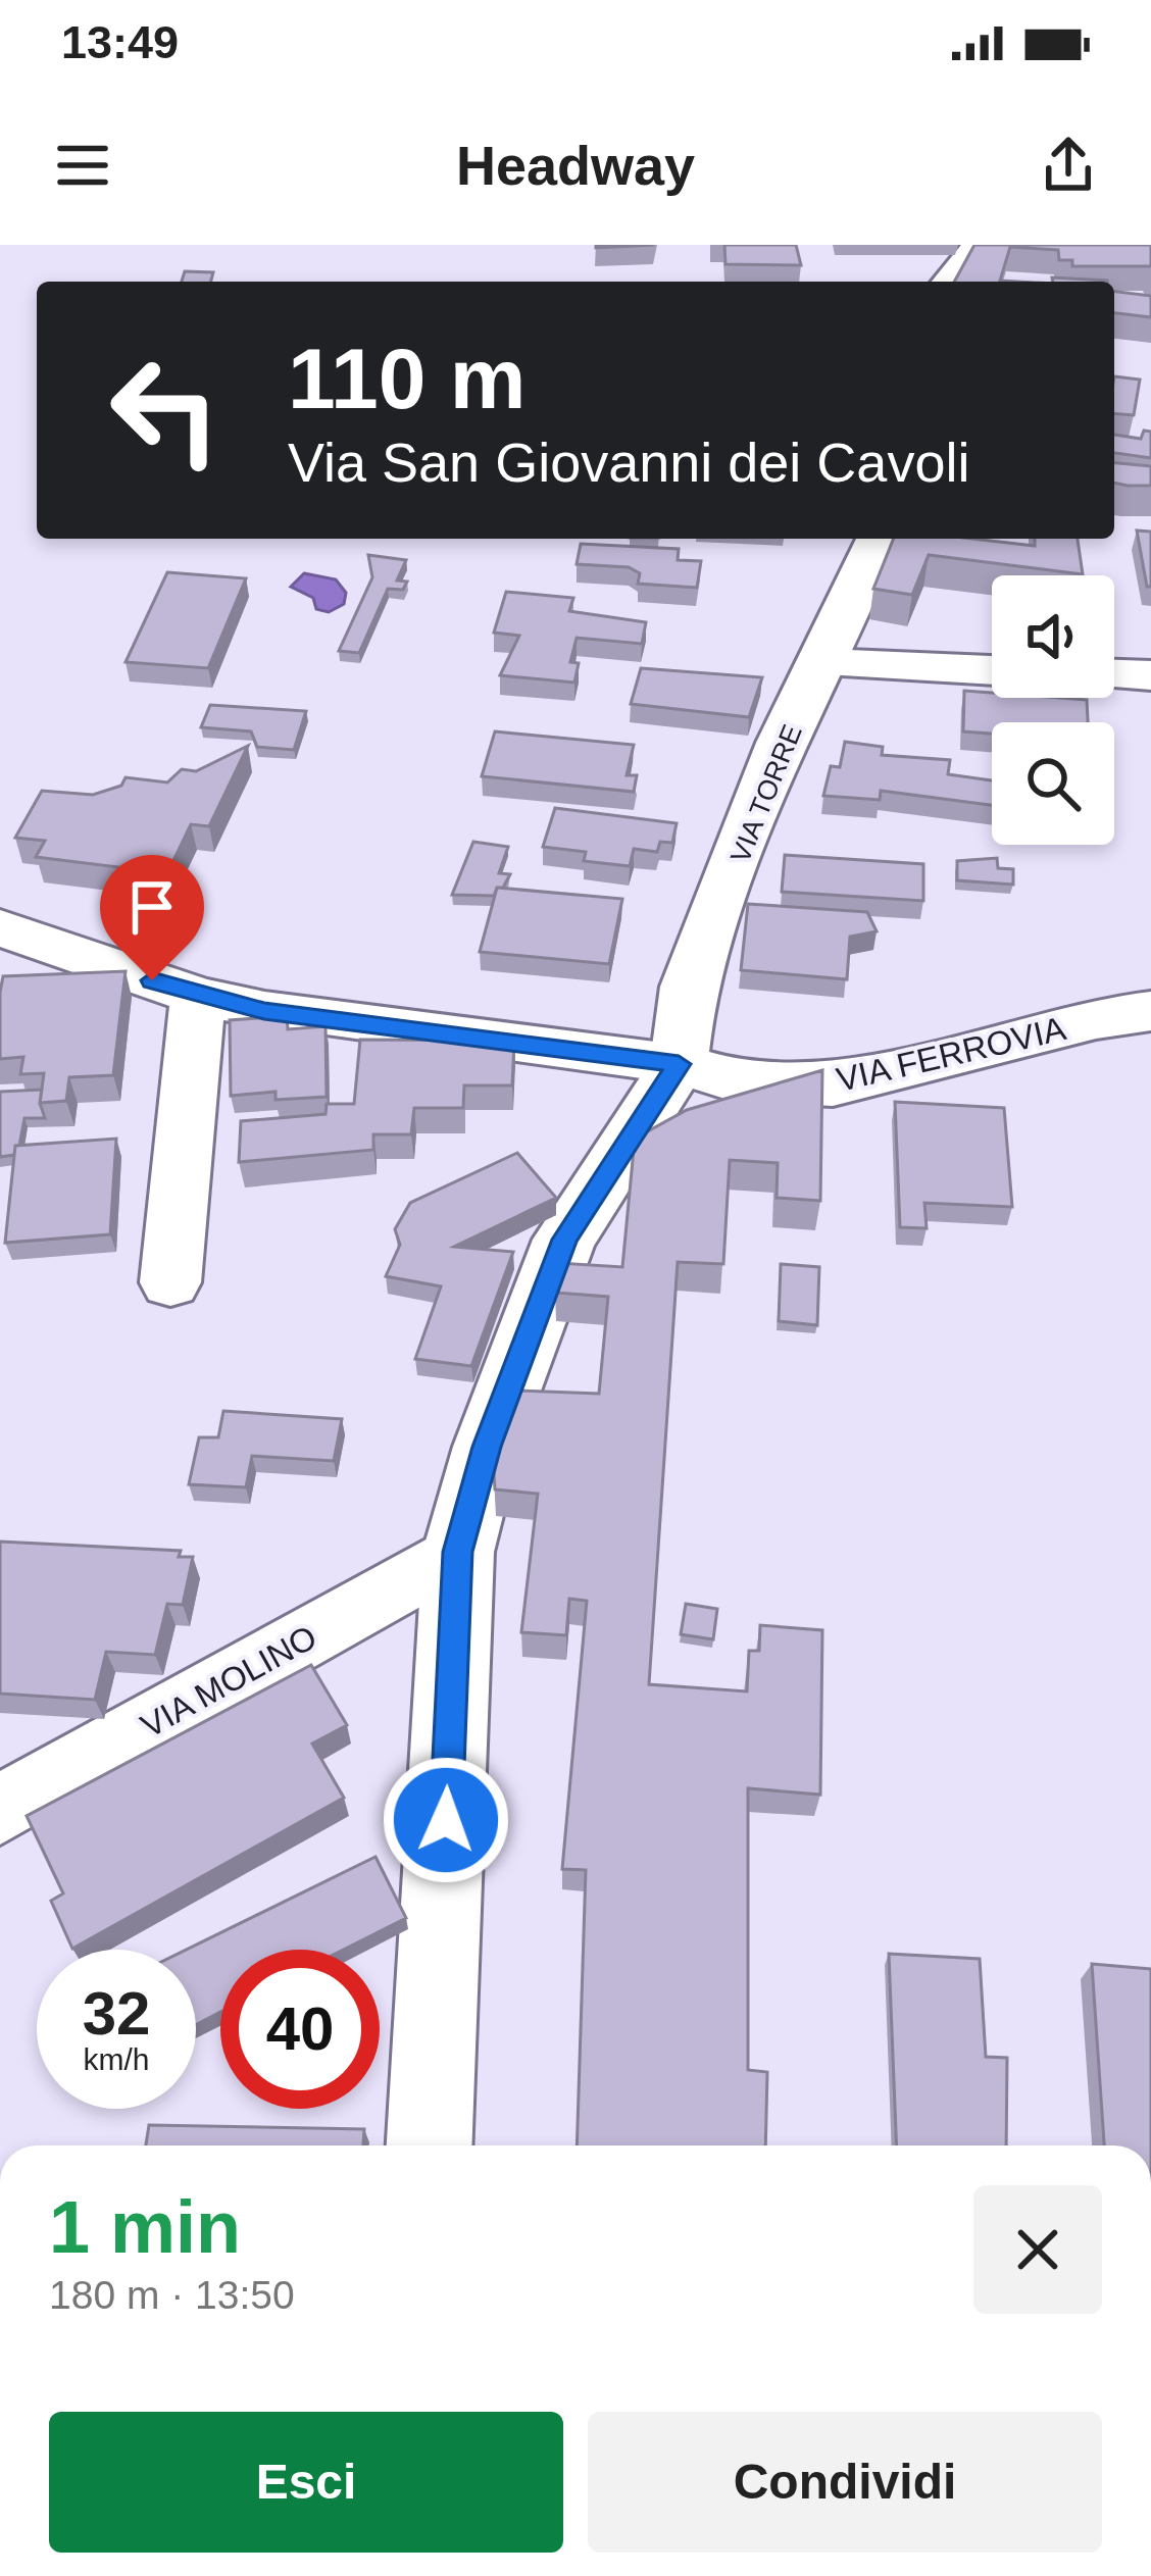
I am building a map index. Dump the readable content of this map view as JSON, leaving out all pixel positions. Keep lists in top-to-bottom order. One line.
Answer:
{"streets":{"street":["VIA TORRE","VIA FERROVIA","VIA MOLINO"]},"crossings":[["VIA TORRE","VIA FERROVIA"]],"page":{"status":"13:49","header":"Headway","turn":["110 m","Via San Giovanni dei Cavoli"],"speed":"32 km/h","limit":"40","heading":["1 min","180 m · 13:50"],"buttons":["Esci","Condividi"]}}
